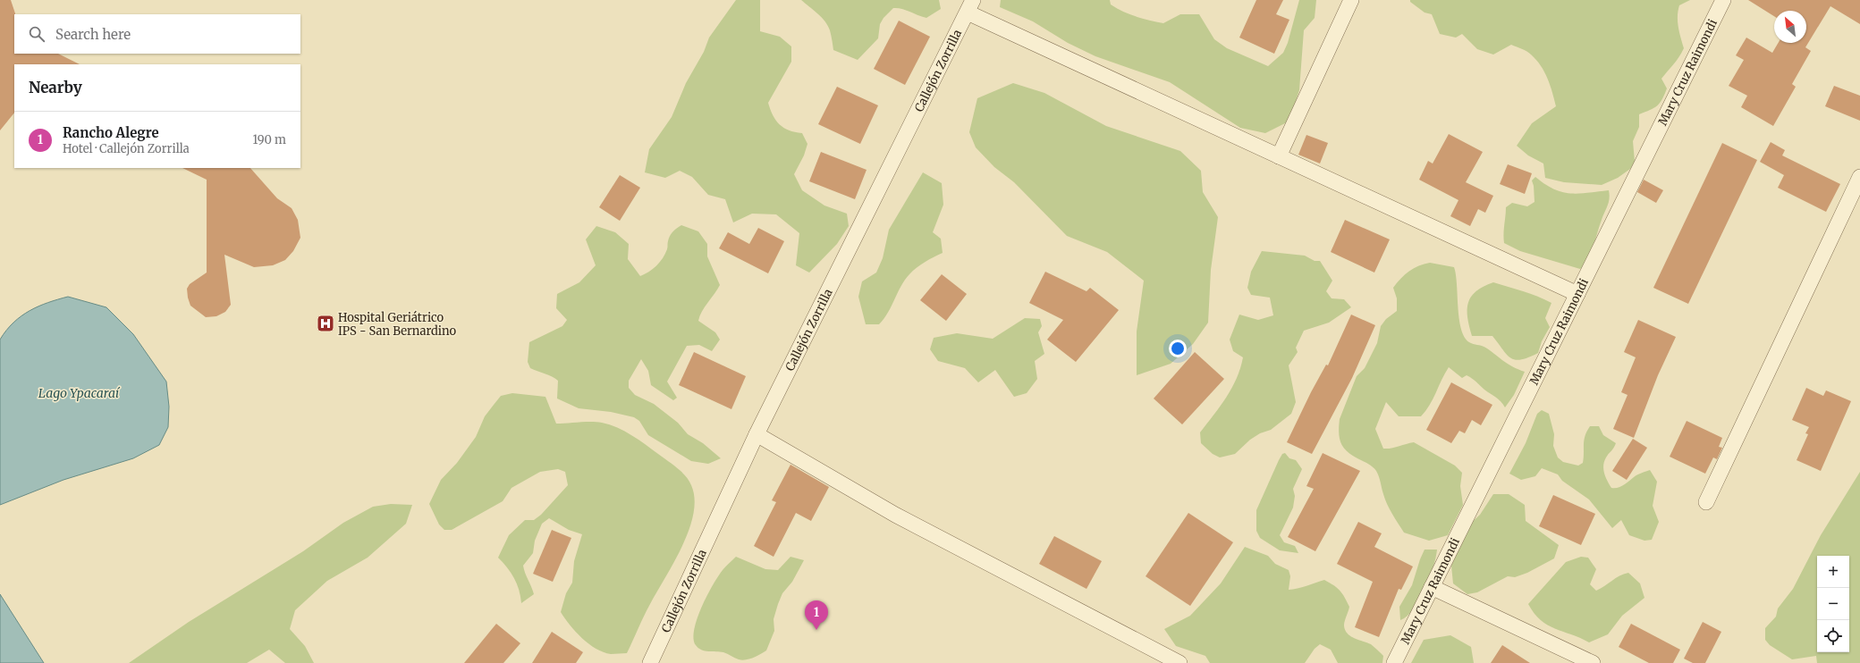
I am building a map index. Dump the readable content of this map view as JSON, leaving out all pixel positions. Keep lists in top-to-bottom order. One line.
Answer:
{"streets":{"street":["Callejón Zorrilla","Mary Cruz Raimondi"]},"water":["Lago Ypacaraí"],"places":{"hospital":["Hospital Geriátrico IPS - San Bernardino"]},"north":"top left","page":{"search":"Search here","heading":"Nearby","list":[{"mark":"1","name":"Rancho Alegre","note":"Hotel · Callejón Zorrilla","value":"190 m"}],"map_buttons":["+","−"],"pins":"1"}}
